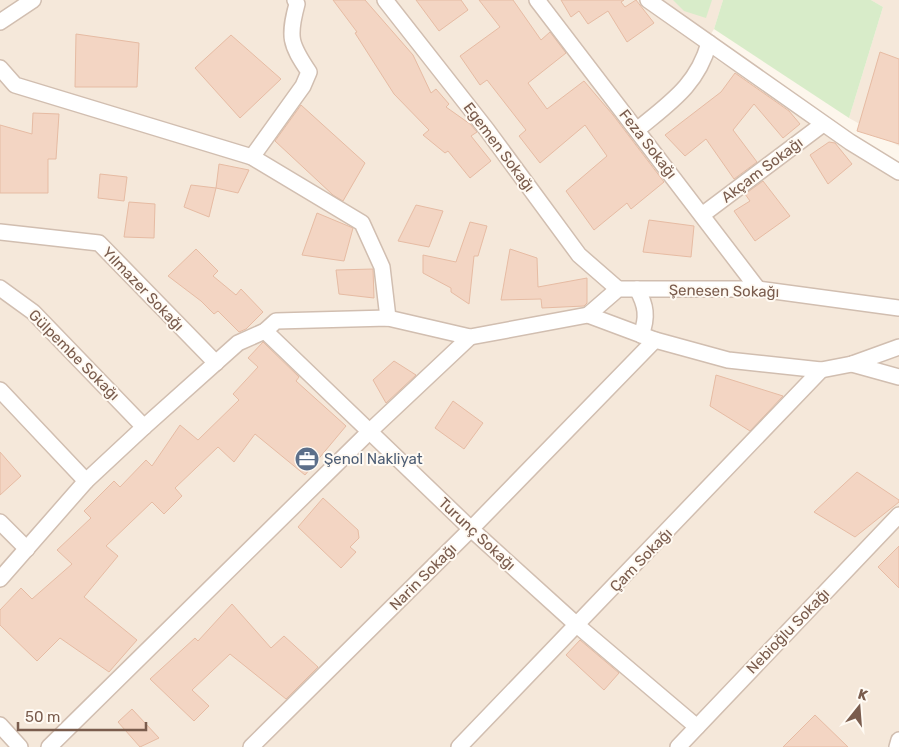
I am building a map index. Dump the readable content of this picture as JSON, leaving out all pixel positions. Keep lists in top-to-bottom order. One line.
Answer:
{"streets":{"street":["Feza Sokağı","Egemen Sokağı","Akçam Sokağı","Yılmazer Sokağı","Şenesen Sokağı","Gülpembe Sokağı","Turunç Sokağı","Çam Sokağı","Narin Sokağı","Nebioğlu Sokağı"]},"crossings":[["Feza Sokağı","Akçam Sokağı"],["Feza Sokağı","Şenesen Sokağı"],["Egemen Sokağı","Şenesen Sokağı"],["Turunç Sokağı","Çam Sokağı"],["Turunç Sokağı","Narin Sokağı"],["Turunç Sokağı","Nebioğlu Sokağı"]],"places":{"office":["Şenol Nakliyat"]},"scale_bar":"50 m","north":"top"}
